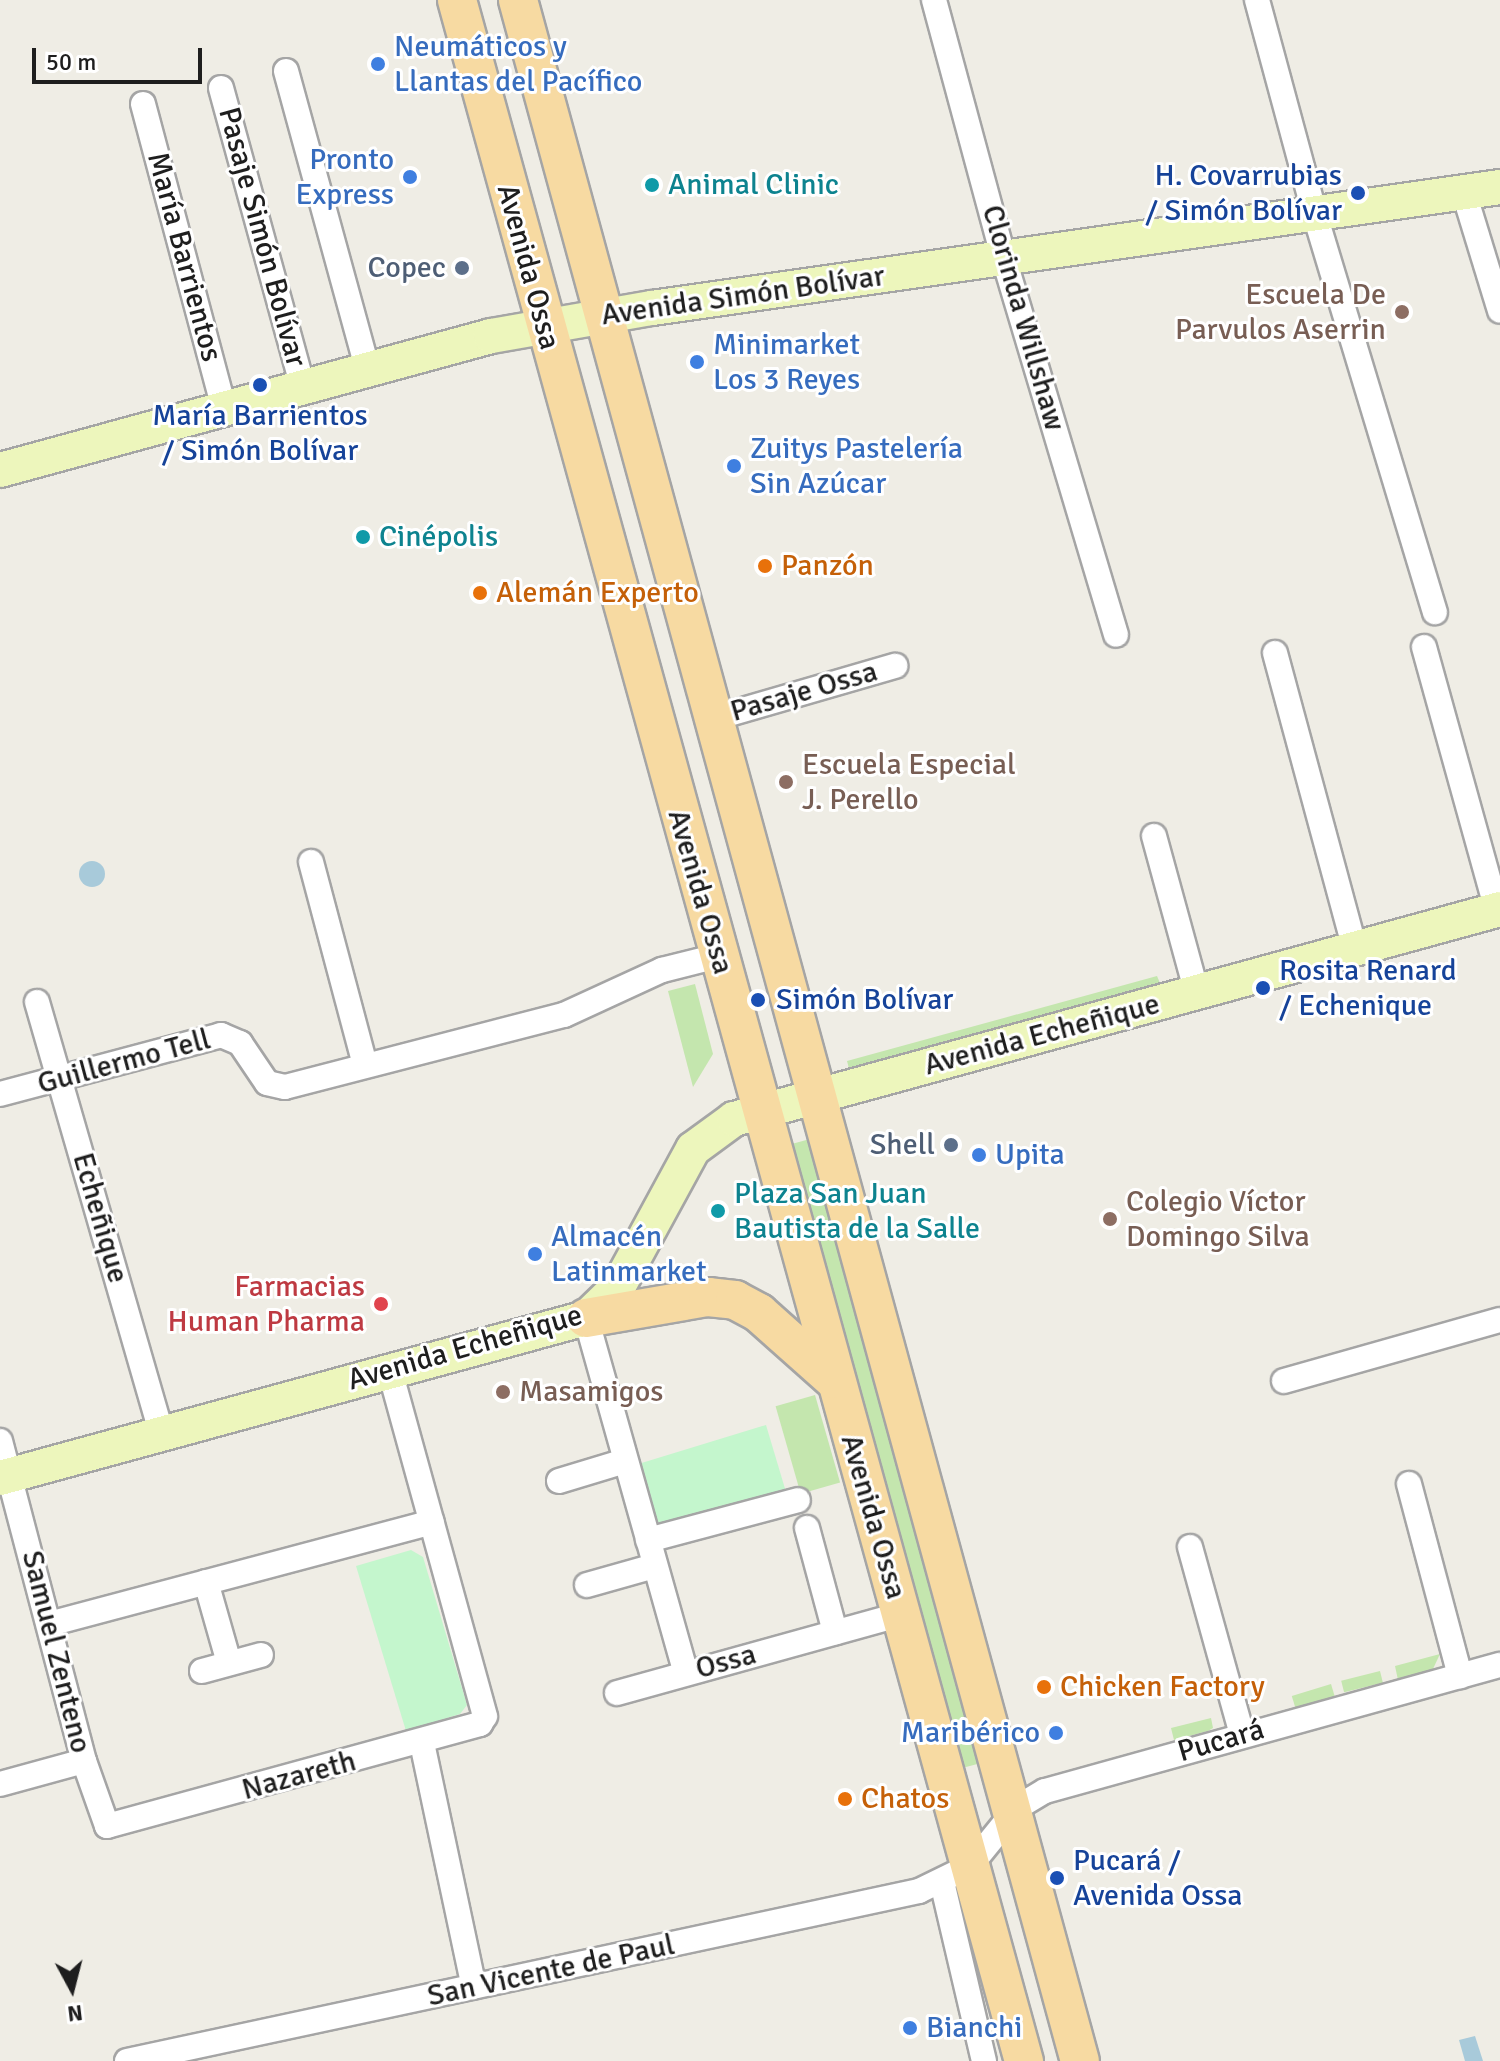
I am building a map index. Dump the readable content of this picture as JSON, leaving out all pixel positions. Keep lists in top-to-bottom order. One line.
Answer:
{"streets":{"main road":["Avenida Ossa"],"street":["Pasaje Simón Bolívar","María Barrientos","Avenida Simón Bolívar","Clorinda Willshaw","Pasaje Ossa","Avenida Echeñique","Guillermo Tell","Echeñique","Samuel Zenteno","Ossa","Pucará","Nazareth","San Vicente de Paul"]},"crossings":[["Pasaje Simón Bolívar","Avenida Simón Bolívar"],["María Barrientos","Avenida Simón Bolívar"],["Avenida Ossa","Avenida Simón Bolívar"],["Avenida Ossa","Pasaje Ossa"],["Avenida Ossa","Avenida Echeñique"],["Avenida Ossa","Guillermo Tell"],["Avenida Ossa","Ossa"],["Avenida Ossa","Pucará"],["Avenida Ossa","San Vicente de Paul"],["Avenida Simón Bolívar","Clorinda Willshaw"],["Avenida Echeñique","Echeñique"],["Avenida Echeñique","Samuel Zenteno"],["Guillermo Tell","Echeñique"],["Samuel Zenteno","Nazareth"],["Pucará","San Vicente de Paul"]],"places":["Neumáticos y Llantas del Pacífico","Pronto Express","Animal Clinic","H. Covarrubias / Simón Bolívar","Copec","Escuela De Parvulos Aserrin","Minimarket Los 3 Reyes","María Barrientos / Simón Bolívar","Zuitys Pastelería Sin Azúcar","Cinépolis","Panzón","Alemán Experto","Escuela Especial J. Perello","Rosita Renard / Echenique","Simón Bolívar","Shell","Upita","Plaza San Juan Bautista de la Salle","Colegio Víctor Domingo Silva","Almacén Latinmarket","Farmacias Human Pharma","Masamigos","Chicken Factory","Maribérico","Chatos","Pucará / Avenida Ossa","Bianchi"],"scale_bar":"50 m","north":"bottom"}
